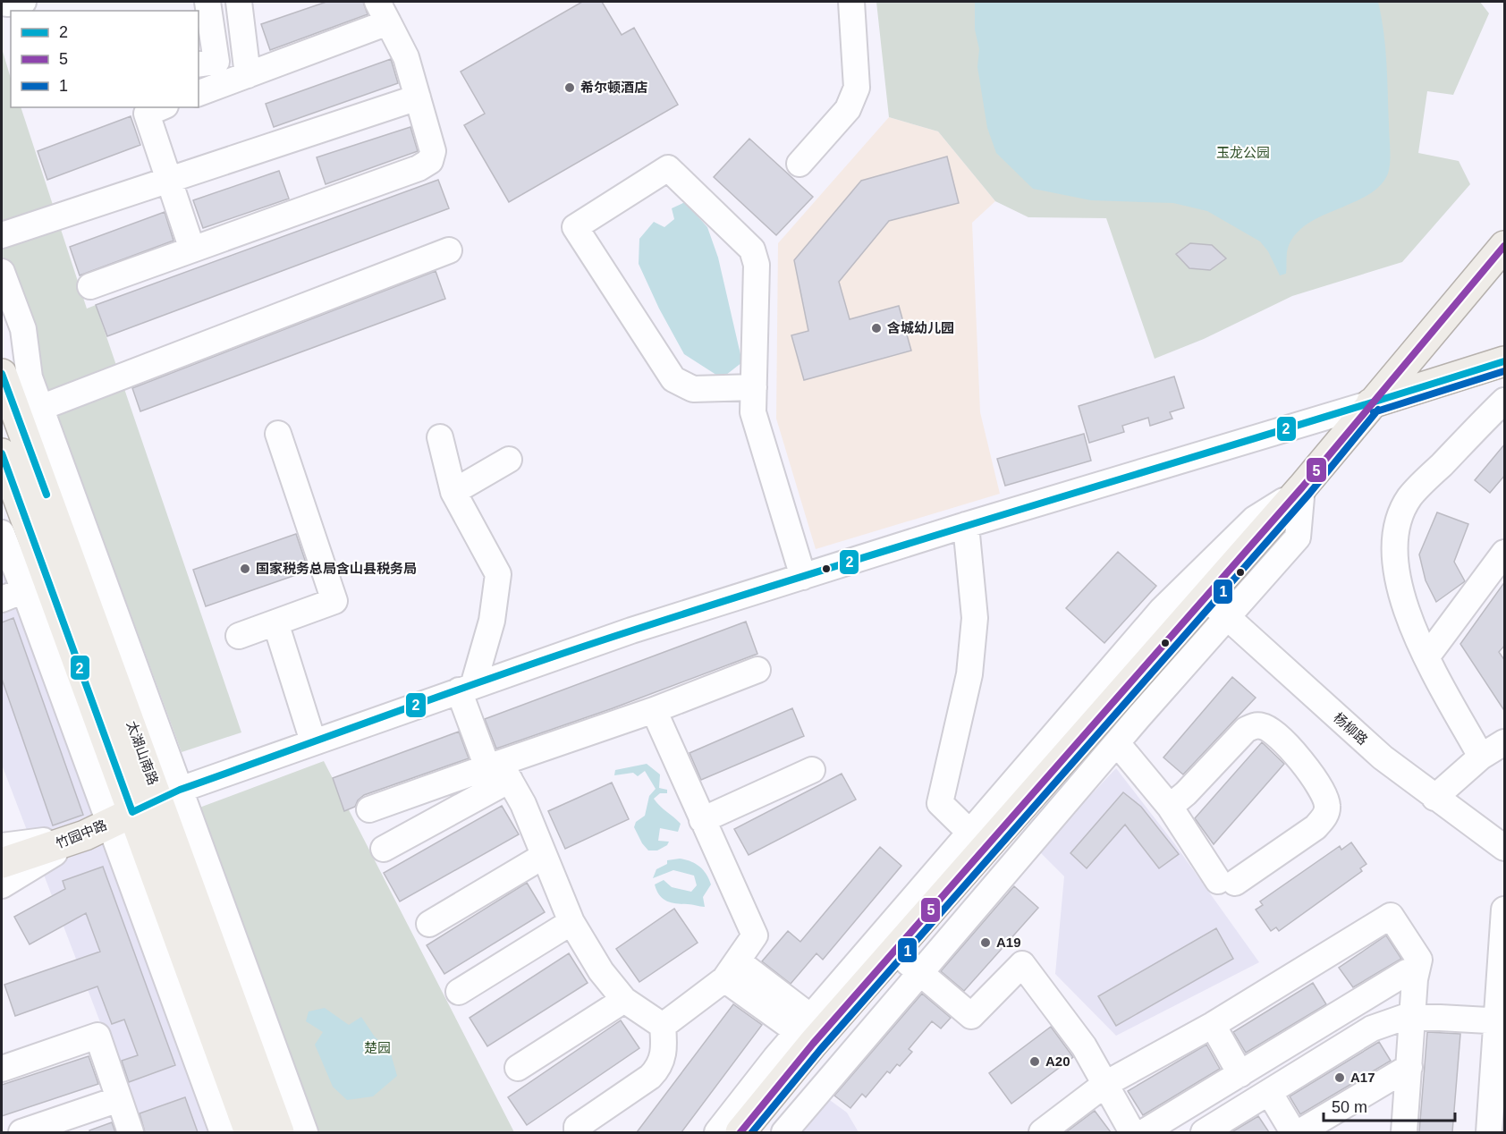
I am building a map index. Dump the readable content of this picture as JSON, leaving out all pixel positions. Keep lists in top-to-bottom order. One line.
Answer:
{"streets":{"main road":["太湖山南路","竹园中路"],"street":["杨柳路"]},"crossings":[["太湖山南路","竹园中路"]],"parks":["玉龙公园","楚园"],"places":["希尔顿酒店","含城幼儿园","国家税务总局含山县税务局","A19","A20","A17"],"lines":["transit line 5","transit line 2","transit line 1"],"legend":["2","5","1"],"scale_bar":"50 m"}
